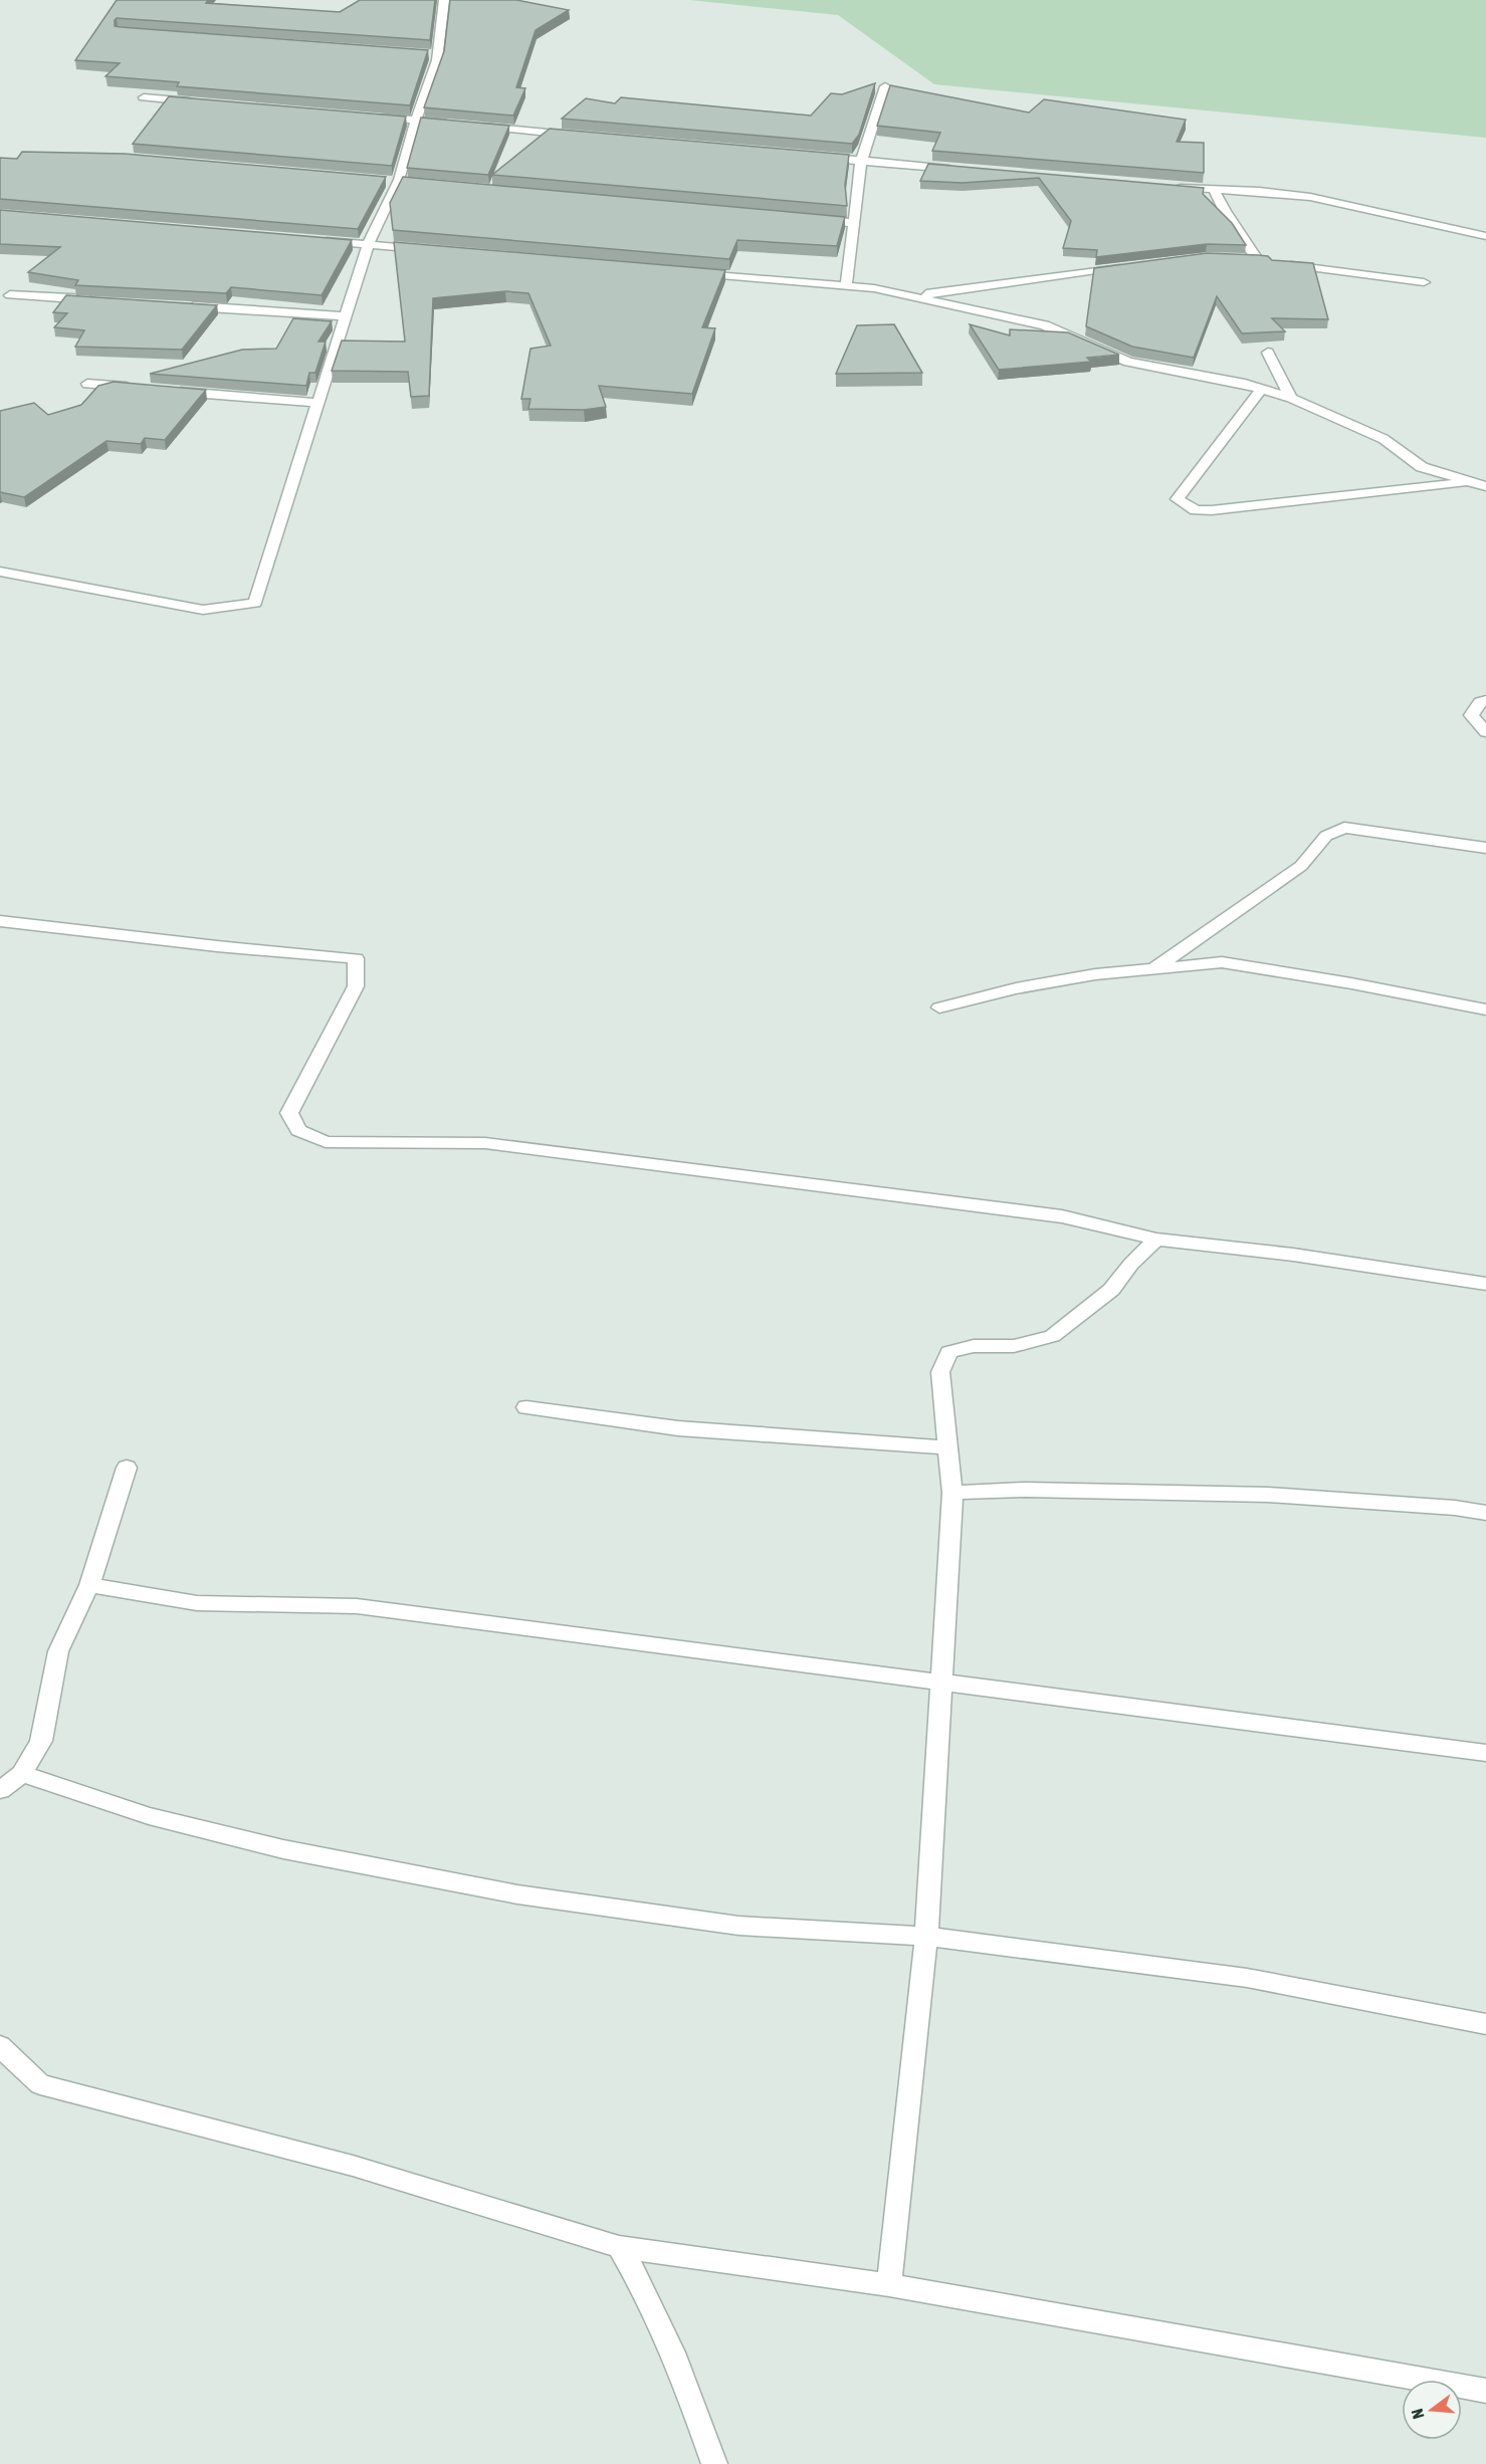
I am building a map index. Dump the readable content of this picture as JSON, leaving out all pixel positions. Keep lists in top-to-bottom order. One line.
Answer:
{"north":"left"}
